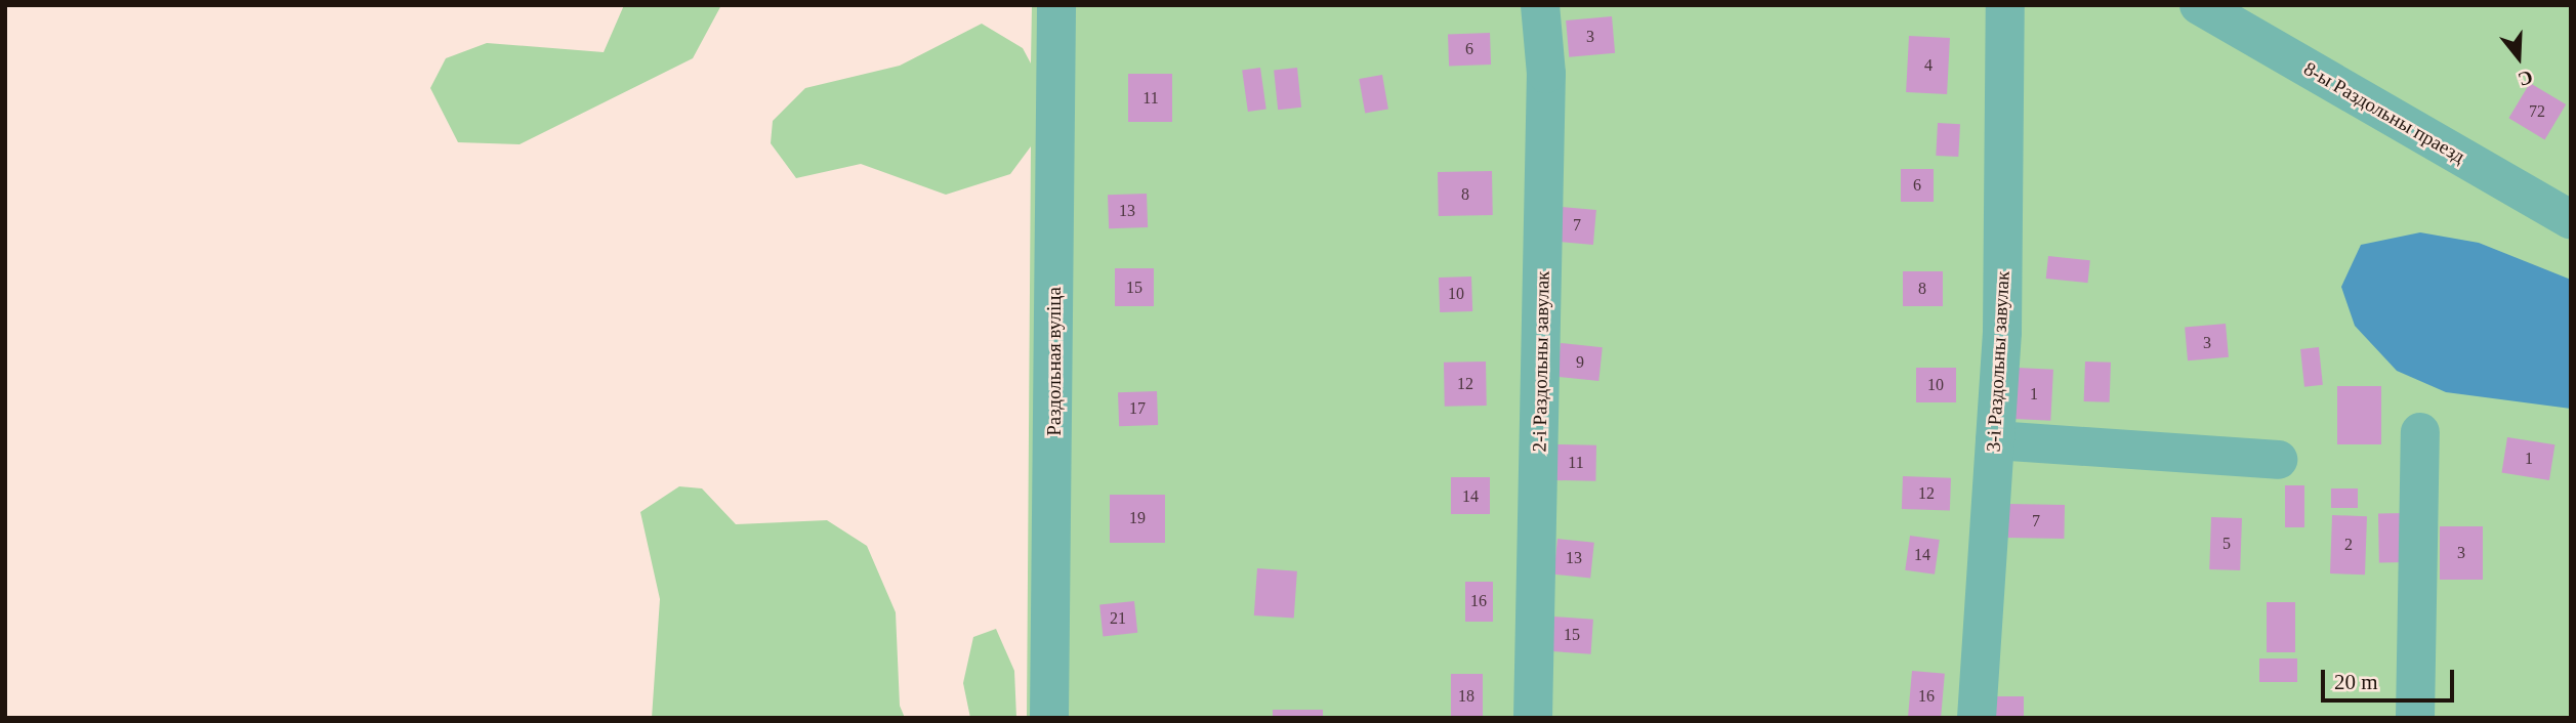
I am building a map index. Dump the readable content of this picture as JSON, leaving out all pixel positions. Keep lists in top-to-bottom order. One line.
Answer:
{"streets":{"street":["8-ы Раздольны праезд","Раздольная вуліца","2-і Раздольны завулак","3-і Раздольны завулак"]},"house_numbers":["3","6","4","11","72","6","8","13","7","15","8","10","3","9","12","10","1","17","1","11","12","14","19","7","5","2","3","14","13","16","21","15","18","16"],"scale_bar":"20 m","north":"bottom"}
